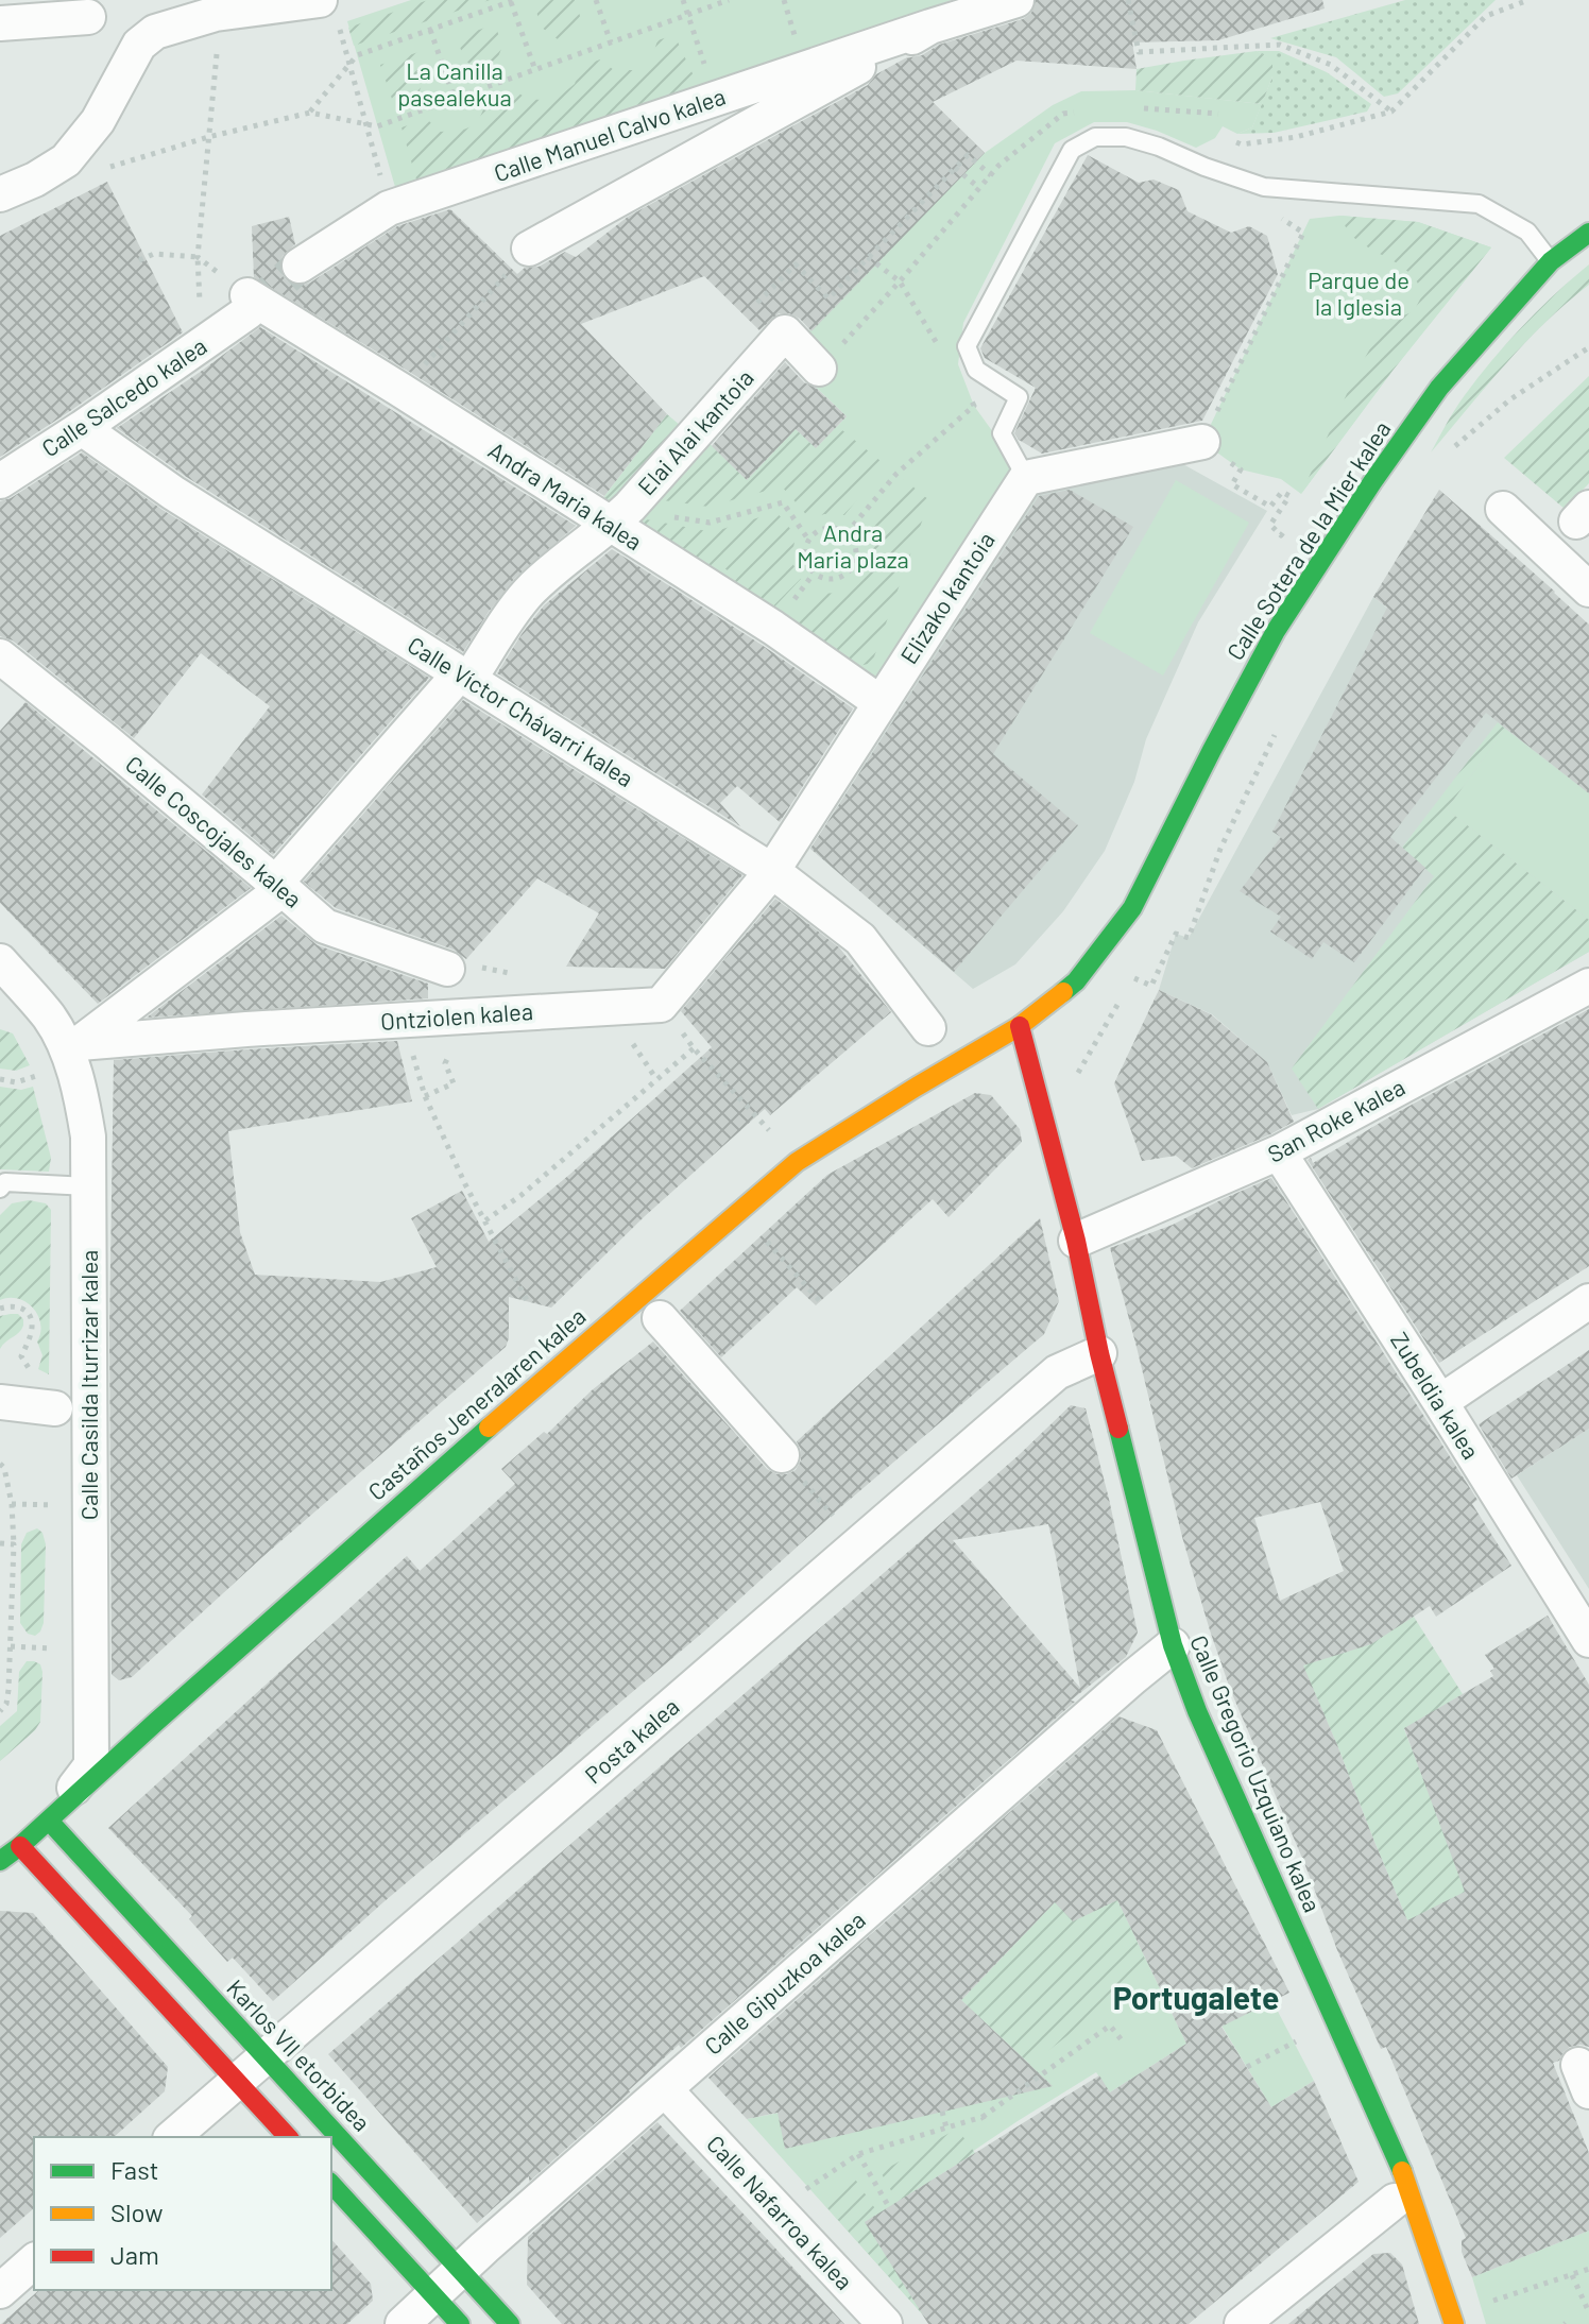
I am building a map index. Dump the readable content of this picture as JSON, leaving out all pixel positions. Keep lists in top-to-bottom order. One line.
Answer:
{"streets":{"street":["Calle Manuel Calvo kalea","Calle Salcedo kalea","Elai Alai kantoia","Andra Maria kalea","Calle Sotera de la Mier kalea","Elizako kantoia","Calle Víctor Chávarri kalea","Calle Coscojales kalea","Ontziolen kalea","San Roke kalea","Calle Casilda Iturrizar kalea","Zubeldia kalea","Castaños Jeneralaren kalea","Posta kalea","Calle Gregorio Uzquiano kalea","Calle Gipuzkoa kalea","Karlos VII etorbidea","Calle Nafarroa kalea"]},"crossings":[["Calle Salcedo kalea","Andra Maria kalea"],["Calle Salcedo kalea","Calle Víctor Chávarri kalea"],["Elai Alai kantoia","Andra Maria kalea"],["Elai Alai kantoia","Calle Víctor Chávarri kalea"],["Elai Alai kantoia","Calle Coscojales kalea"],["Elai Alai kantoia","Ontziolen kalea"],["Andra Maria kalea","Elizako kantoia"],["Calle Sotera de la Mier kalea","Castaños Jeneralaren kalea"],["Calle Sotera de la Mier kalea","Calle Gregorio Uzquiano kalea"],["Elizako kantoia","Calle Víctor Chávarri kalea"],["Elizako kantoia","Ontziolen kalea"],["Calle Víctor Chávarri kalea","Ontziolen kalea"],["San Roke kalea","Zubeldia kalea"],["San Roke kalea","Calle Gregorio Uzquiano kalea"],["Calle Casilda Iturrizar kalea","Castaños Jeneralaren kalea"],["Calle Casilda Iturrizar kalea","Karlos VII etorbidea"],["Castaños Jeneralaren kalea","Calle Gregorio Uzquiano kalea"],["Castaños Jeneralaren kalea","Karlos VII etorbidea"],["Posta kalea","Calle Gregorio Uzquiano kalea"],["Posta kalea","Karlos VII etorbidea"],["Calle Gregorio Uzquiano kalea","Calle Gipuzkoa kalea"],["Calle Gipuzkoa kalea","Karlos VII etorbidea"]],"districts":["Portugalete"],"parks":["La Canilla pasealekua","Parque de la Iglesia","Andra Maria plaza"],"legend":["Fast","Slow","Jam"]}
